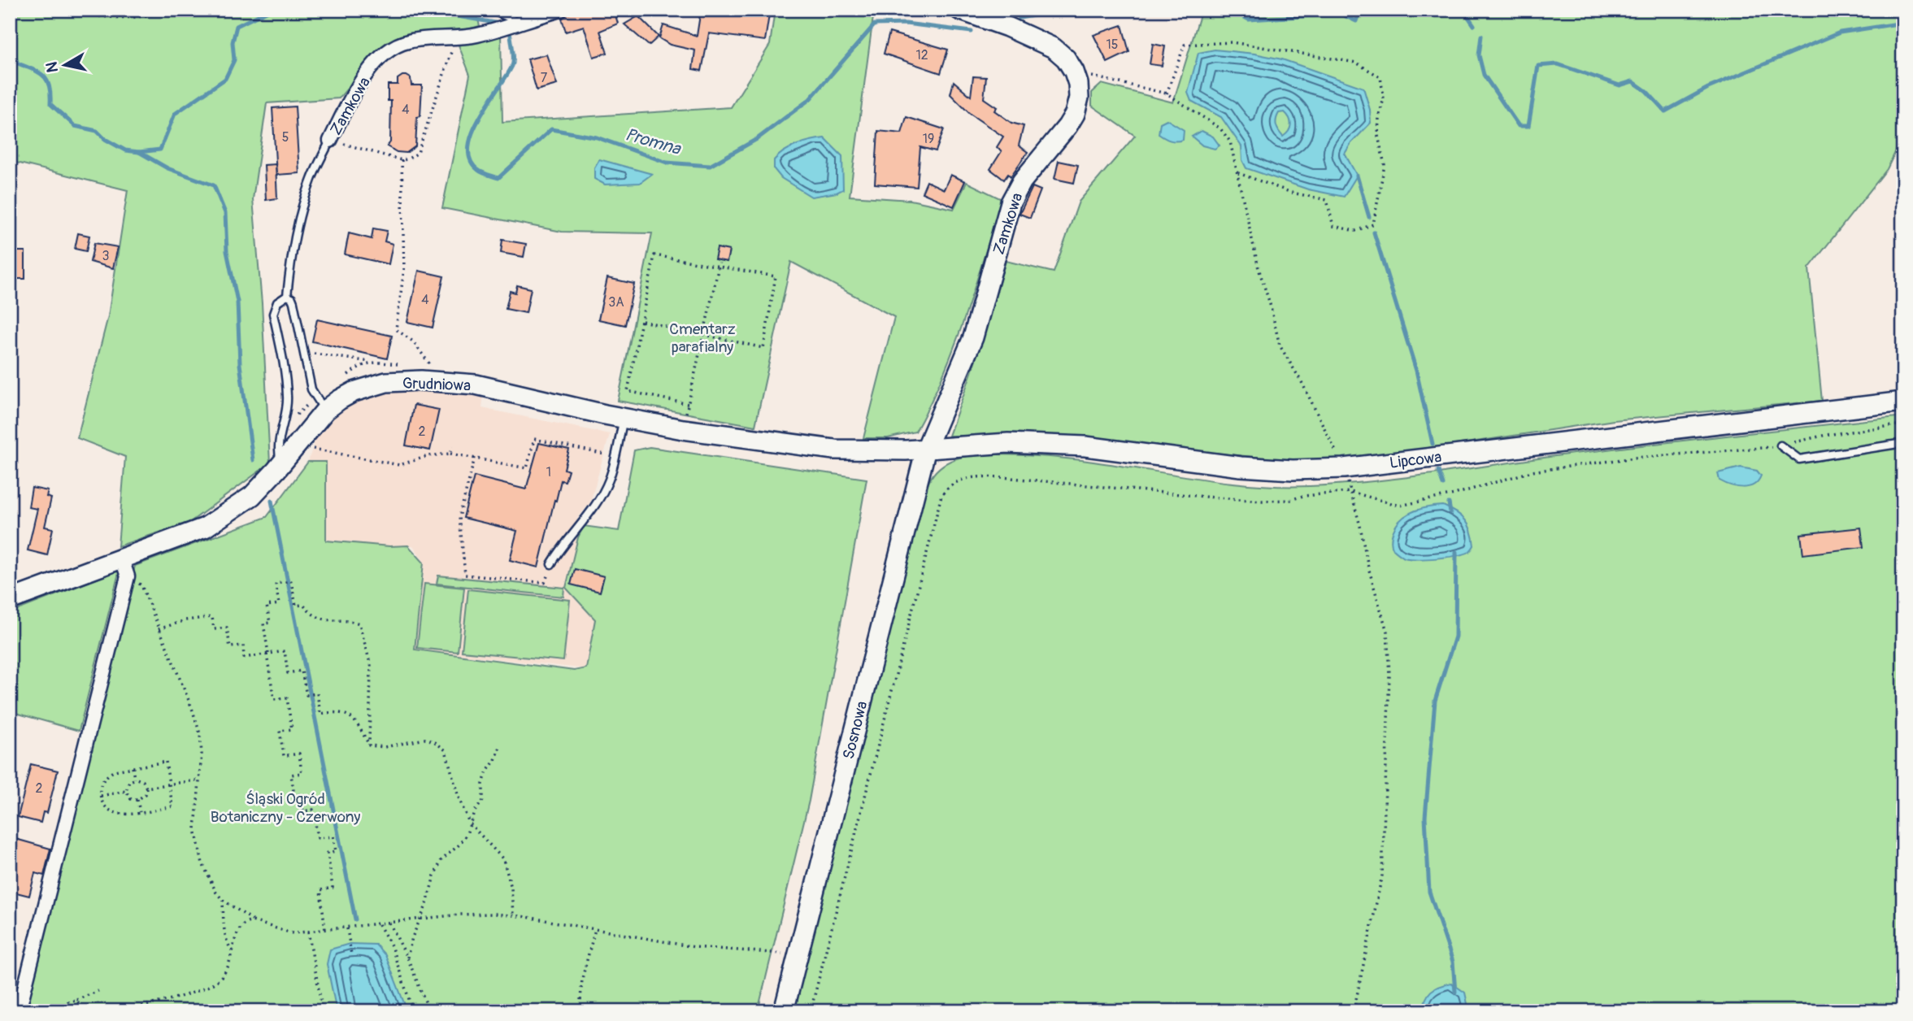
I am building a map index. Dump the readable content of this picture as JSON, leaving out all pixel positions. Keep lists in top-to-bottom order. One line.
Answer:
{"streets":{"street":["Zamkowa","Grudniowa","Lipcowa","Sosnowa"]},"crossings":[["Zamkowa","Grudniowa"],["Zamkowa","Lipcowa"],["Zamkowa","Sosnowa"],["Grudniowa","Lipcowa"],["Grudniowa","Sosnowa"],["Lipcowa","Sosnowa"]],"water":["Promna"],"parks":["Cmentarz parafialny","Śląski Ogród Botaniczny - Czerwony"],"house_numbers":["15","12","7","4","5","19","3","4","3A","2","1","2"],"north":"left"}
